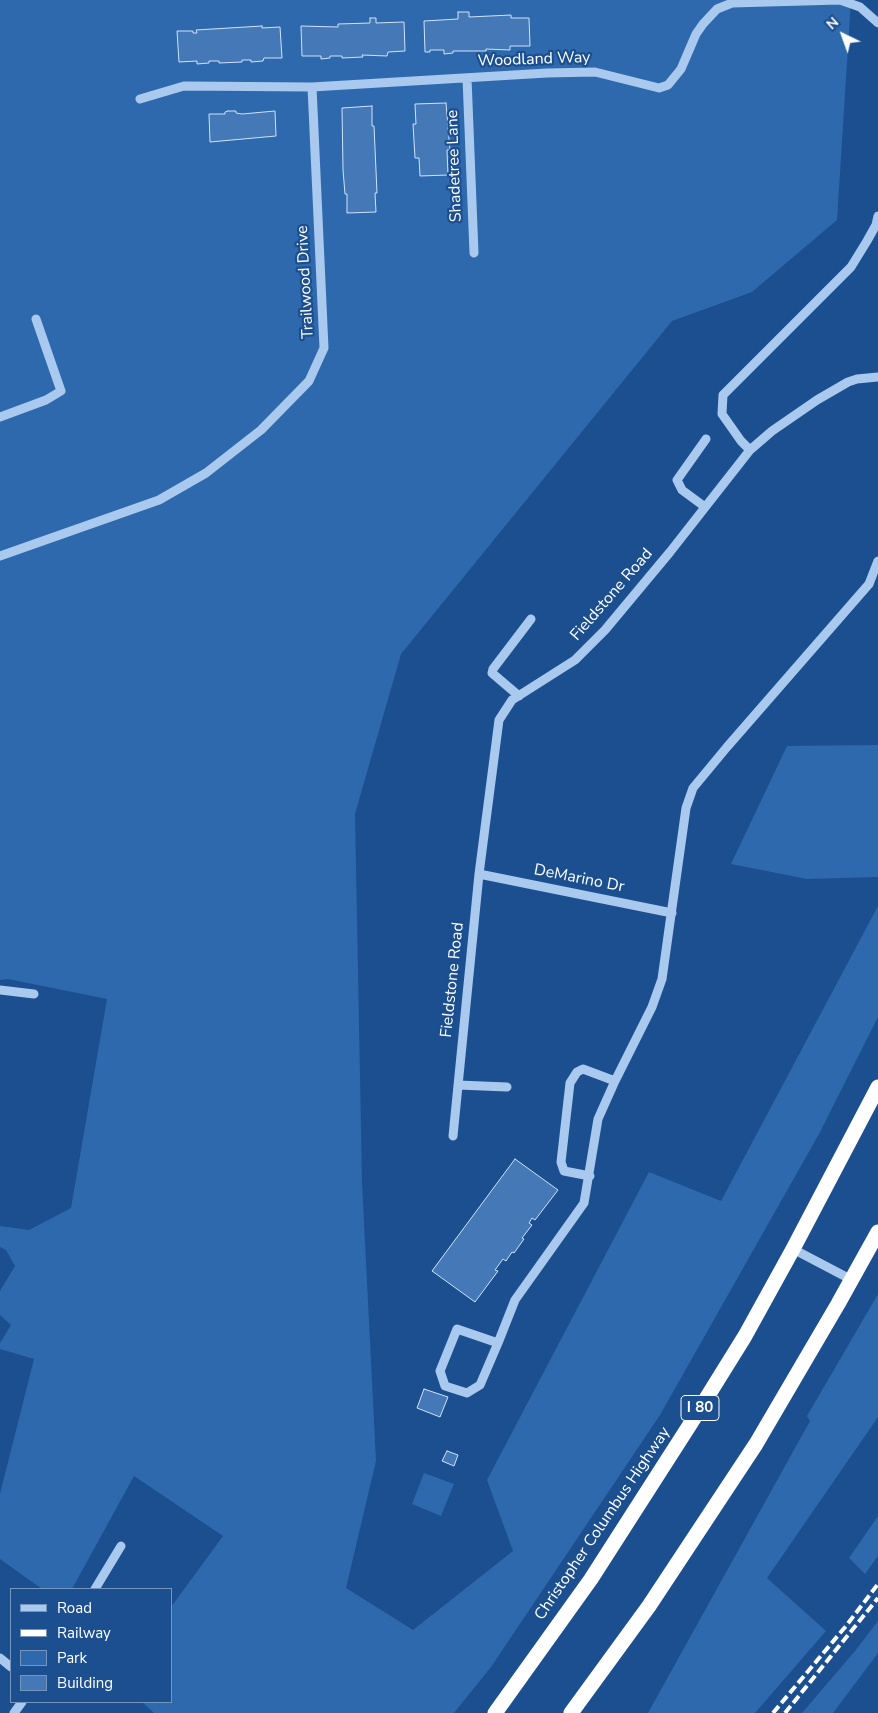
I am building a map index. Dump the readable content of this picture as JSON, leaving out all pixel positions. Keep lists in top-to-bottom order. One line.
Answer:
{"streets":{"highway":["I 80","Christopher Columbus Highway"],"street":["Woodland Way","Shadetree Lane","Trailwood Drive","Fieldstone Road","DeMarino Dr"]},"crossings":[["Woodland Way","Shadetree Lane"],["Woodland Way","Trailwood Drive"],["Fieldstone Road","DeMarino Dr"]],"legend":["Road","Railway","Park","Building"],"north":"top left"}
